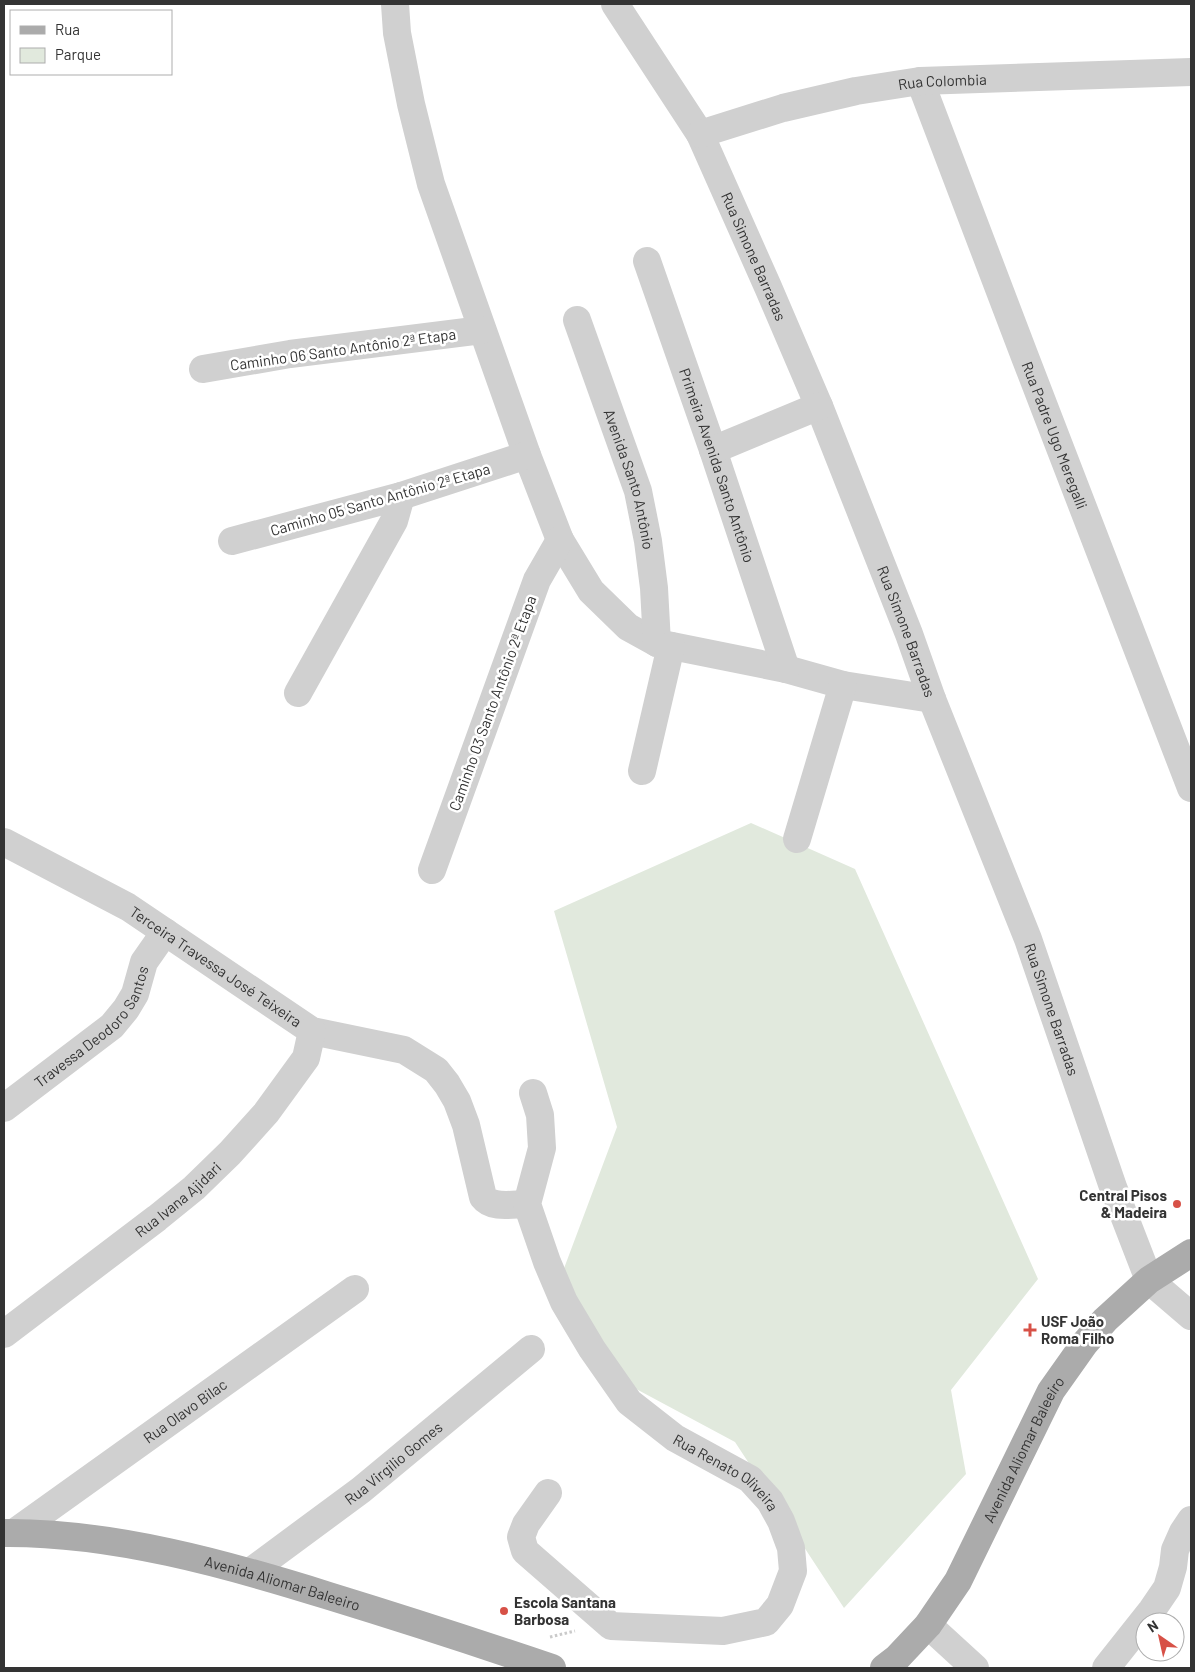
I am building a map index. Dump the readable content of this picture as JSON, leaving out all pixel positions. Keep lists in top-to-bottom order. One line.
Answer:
{"streets":{"main road":["Avenida Aliomar Baleeiro"],"street":["Rua Colombia","Rua Simone Barradas","Caminho 06 Santo Antônio 2ª Etapa","Rua Padre Ugo Meregalli","Primeira Avenida Santo Antônio","Avenida Santo Antônio","Caminho 05 Santo Antônio 2ª Etapa","Caminho 03 Santo Antônio 2ª Etapa","Terceira Travessa José Teixeira","Travessa Deodoro Santos","Rua Ivana Ajidari","Rua Olavo Bilac","Rua Virgilio Gomes","Rua Renato Oliveira"]},"crossings":[["Rua Colombia","Rua Simone Barradas"],["Rua Colombia","Rua Padre Ugo Meregalli"],["Rua Simone Barradas","Avenida Aliomar Baleeiro"],["Terceira Travessa José Teixeira","Travessa Deodoro Santos"],["Terceira Travessa José Teixeira","Rua Ivana Ajidari"],["Terceira Travessa José Teixeira","Rua Renato Oliveira"],["Rua Olavo Bilac","Avenida Aliomar Baleeiro"],["Avenida Aliomar Baleeiro","Rua Virgilio Gomes"]],"places":{"other":["Central Pisos & Madeira","Escola Santana Barbosa"],"health":["USF João Roma Filho"]},"legend":["Rua","Parque"],"north":"top left"}
